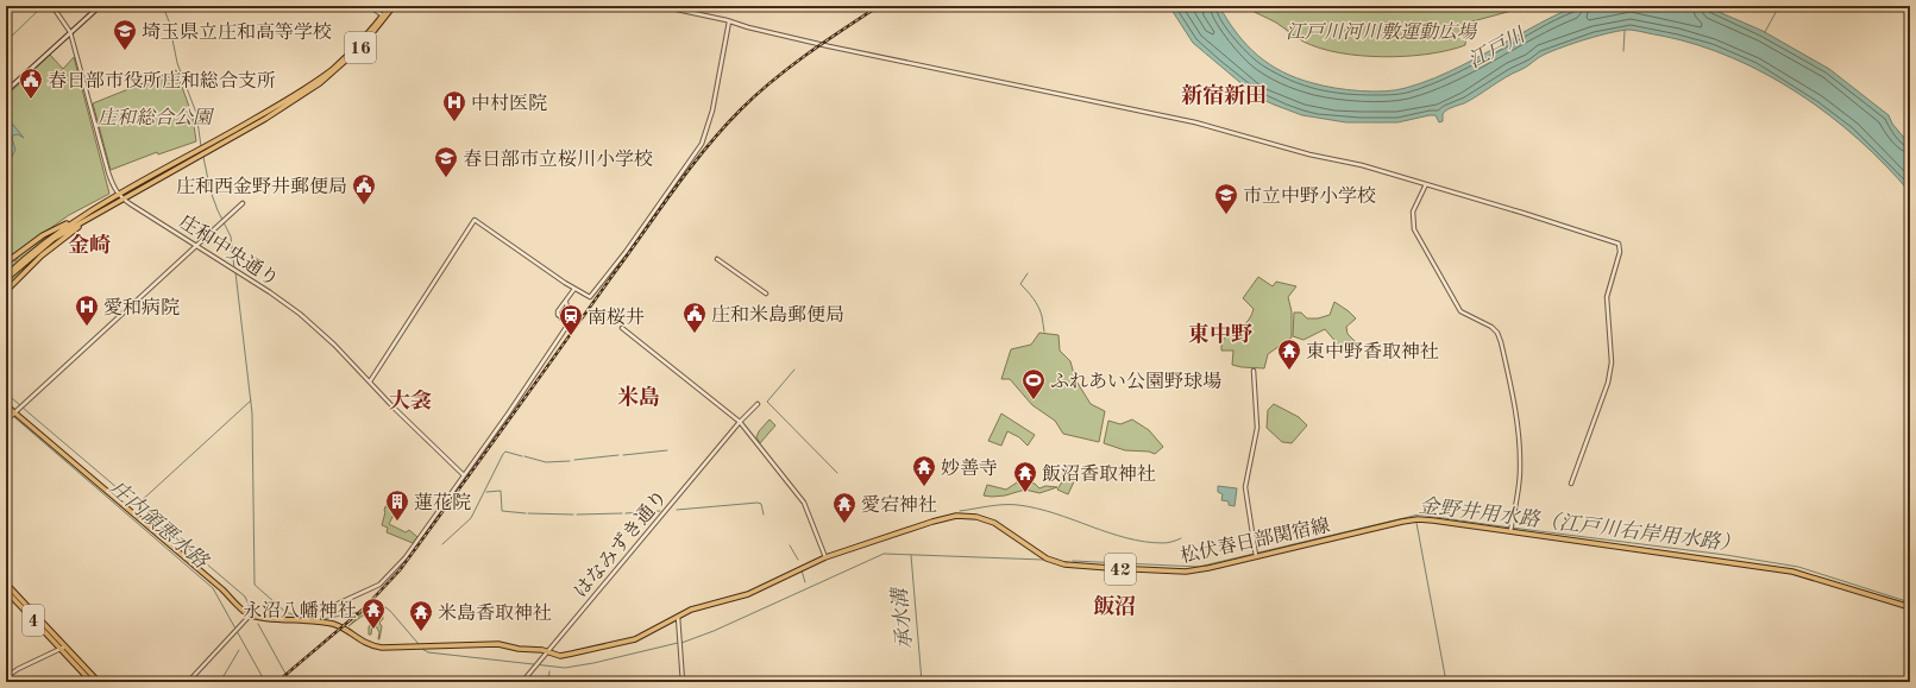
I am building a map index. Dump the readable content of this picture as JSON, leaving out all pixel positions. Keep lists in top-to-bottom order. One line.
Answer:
{"streets":{"main road":["16","松伏春日部関宿線","42","4"],"street":["庄和中央通り","はなみずき通り"]},"crossings":[["16","庄和中央通り"],["松伏春日部関宿線","はなみずき通り"]],"districts":["新宿新田","金崎","東中野","米島","大衾","飯沼"],"water":["江戸川","庄内領悪水路","金野井用水路（江戸川右岸用水路）","承水溝"],"parks":["江戸川河川敷運動広場","庄和総合公園"],"places":{"school or university":["埼玉県立庄和高等学校","春日部市立桜川小学校","市立中野小学校"],"public building":["春日部市役所庄和総合支所","庄和西金野井郵便局","庄和米島郵便局"],"hospital":["中村医院","愛和病院"],"station":["南桜井"],"temple":["東中野香取神社","妙善寺","飯沼香取神社","愛宕神社","永沼八幡神社","米島香取神社"],"sports":["ふれあい公園野球場"],"building":["蓮花院"]}}
